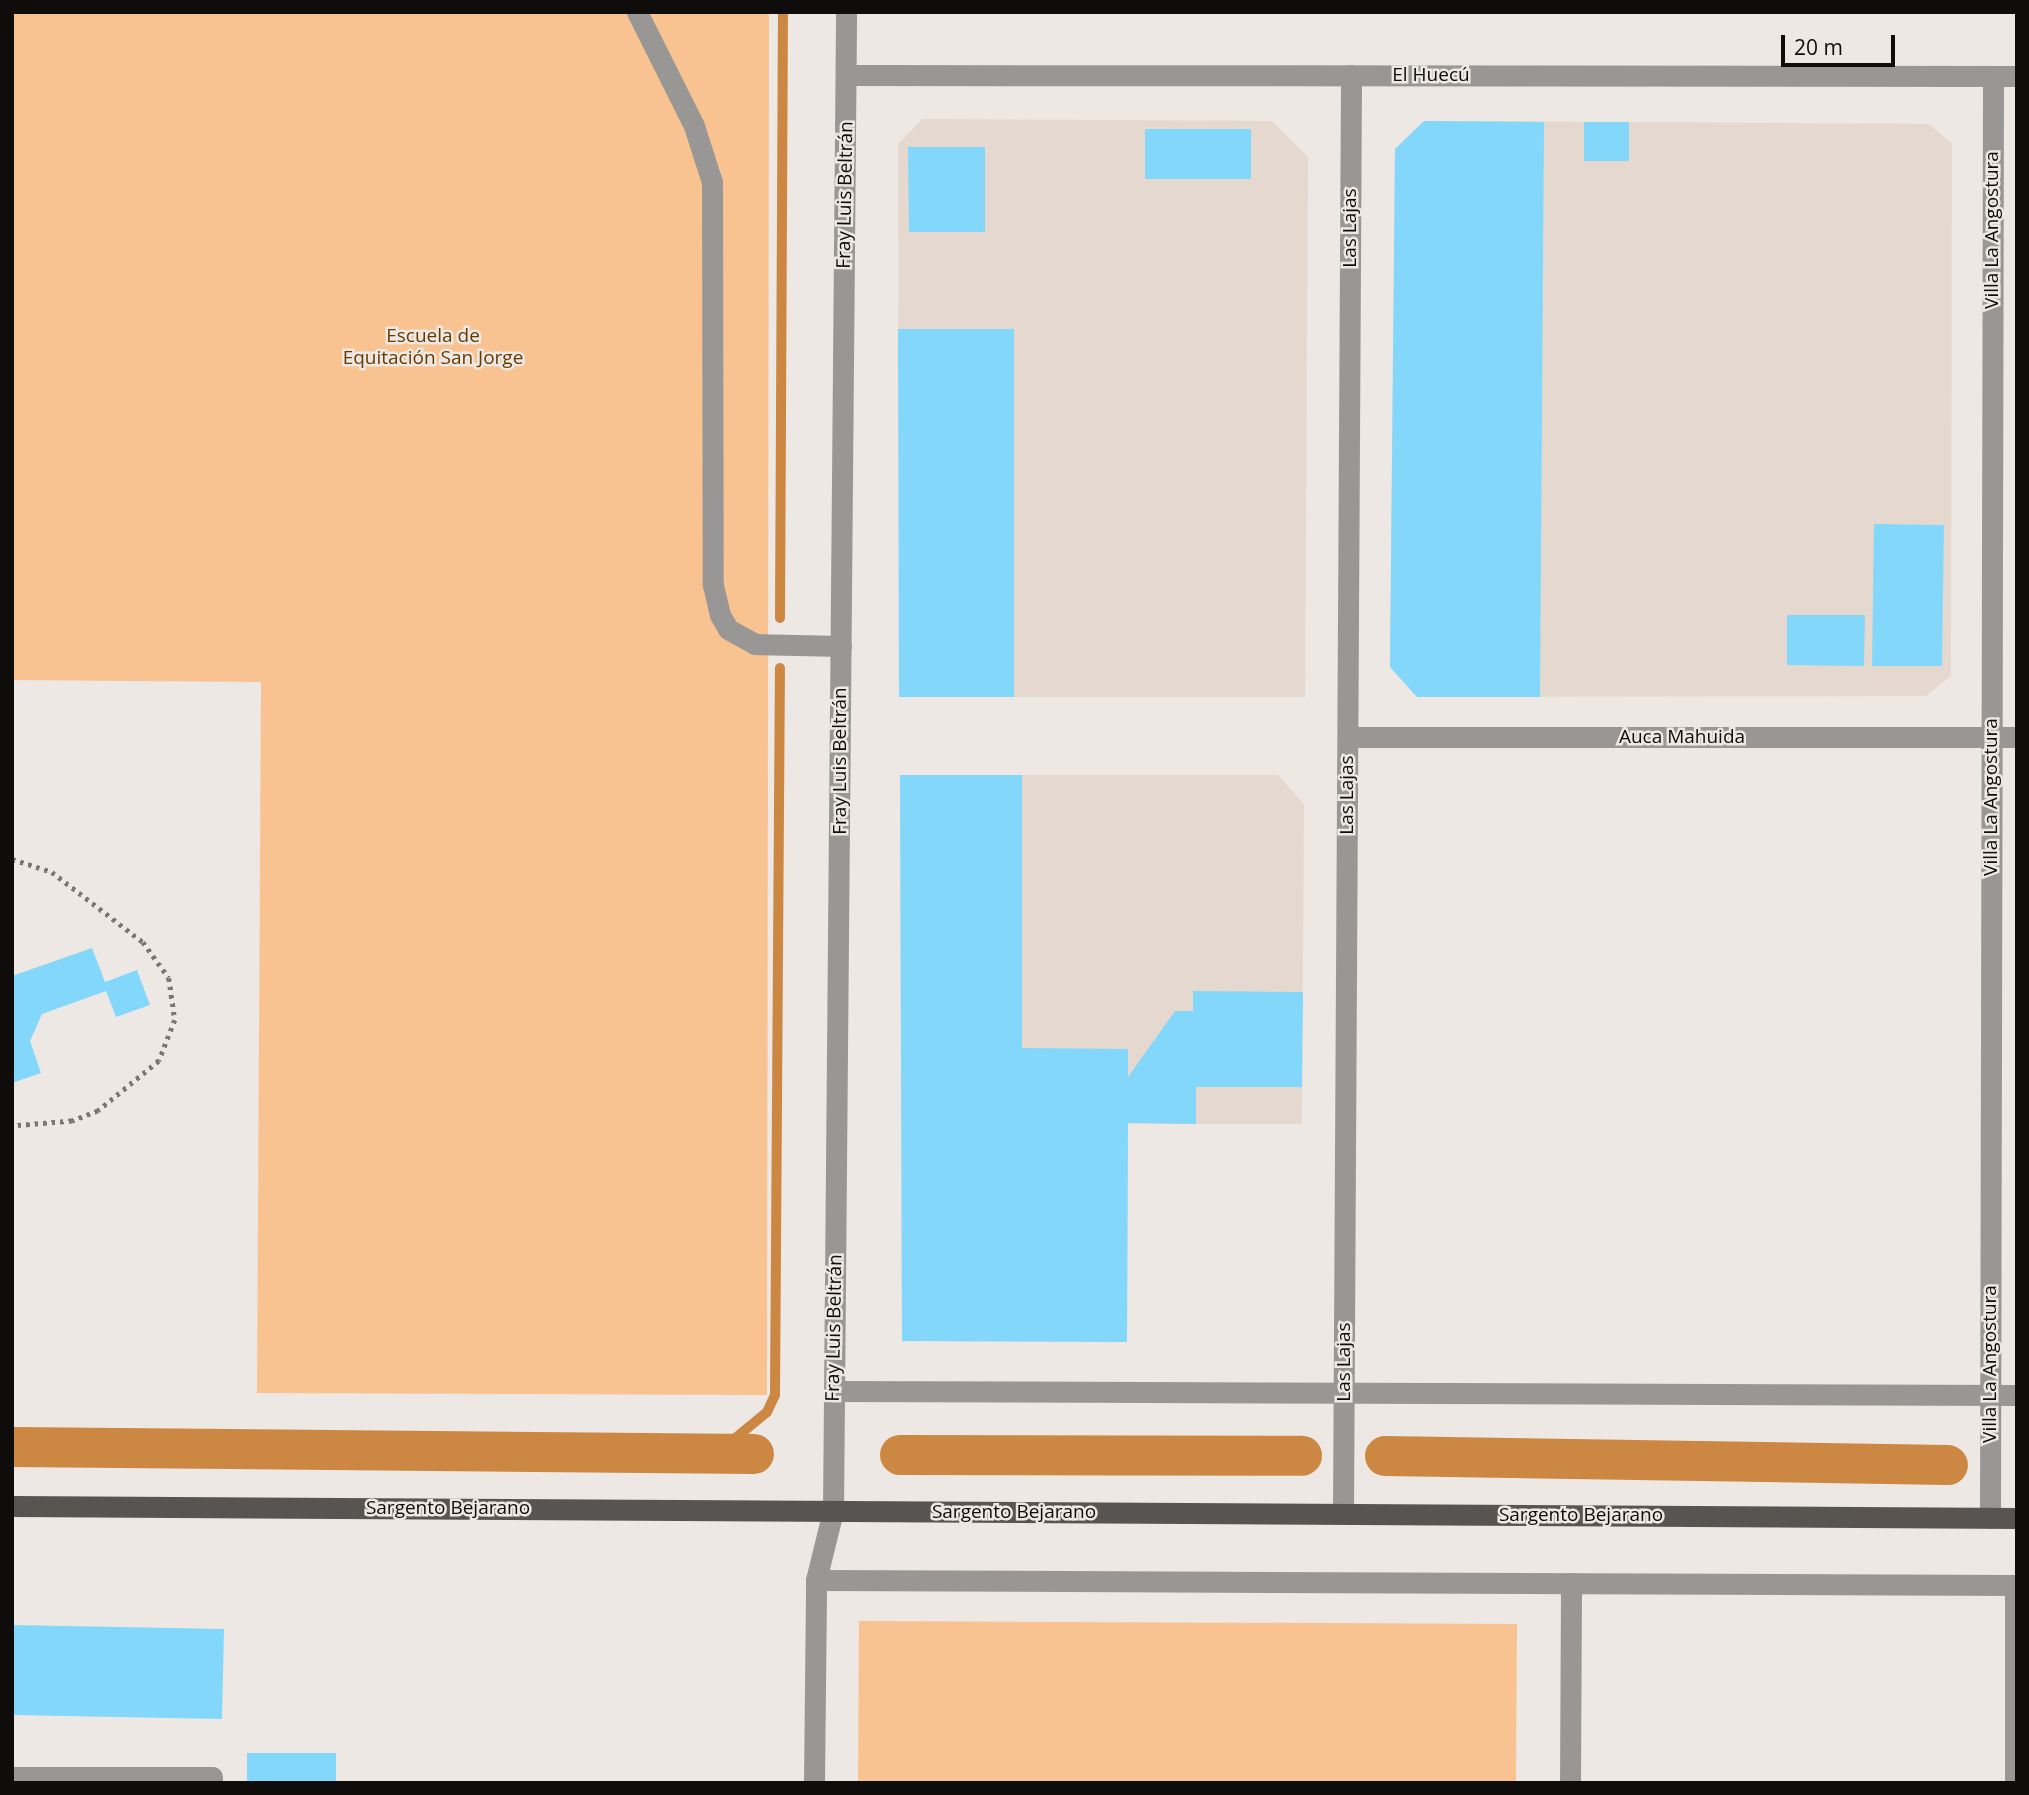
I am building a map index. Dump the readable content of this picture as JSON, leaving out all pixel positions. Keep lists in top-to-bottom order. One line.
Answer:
{"streets":{"main road":["Sargento Bejarano"],"street":["El Huecú","Fray Luis Beltrán","Las Lajas","Villa La Angostura","Auca Mahuida"]},"crossings":[["El Huecú","Fray Luis Beltrán"],["El Huecú","Las Lajas"],["El Huecú","Villa La Angostura"],["Fray Luis Beltrán","Sargento Bejarano"],["Las Lajas","Auca Mahuida"],["Las Lajas","Sargento Bejarano"],["Villa La Angostura","Auca Mahuida"],["Villa La Angostura","Sargento Bejarano"]],"parks":["Escuela de Equitación San Jorge"],"scale_bar":"20 m"}
